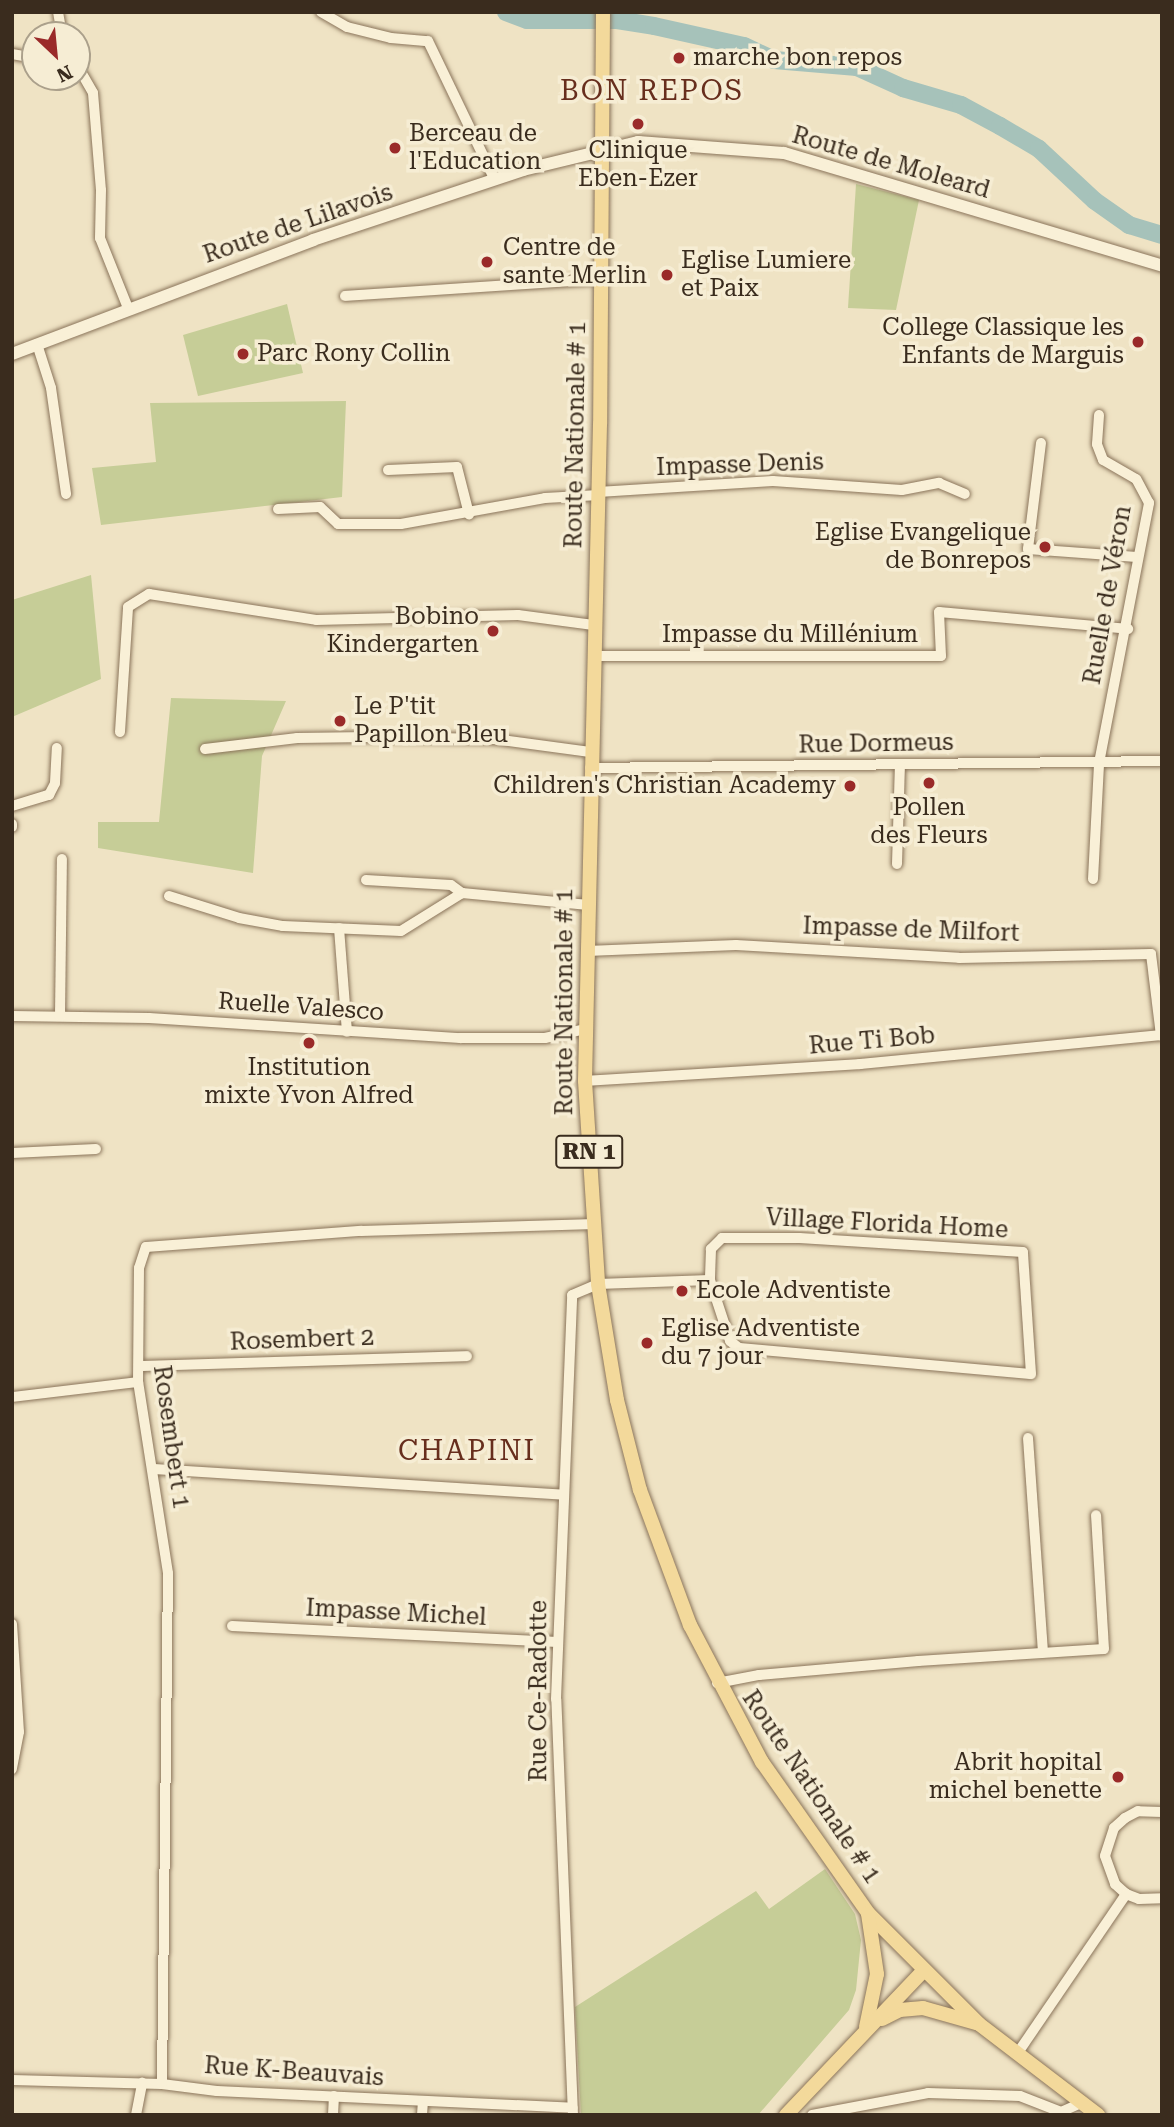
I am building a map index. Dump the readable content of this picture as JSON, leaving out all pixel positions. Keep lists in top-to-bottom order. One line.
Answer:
{"streets":{"main road":["Route de Moleard","Route de Lilavois","Route Nationale # 1","RN 1"],"street":["Impasse Denis","Ruelle de Véron","Impasse du Millénium","Rue Dormeus","Impasse de Milfort","Ruelle Valesco","Rue Ti Bob","Village Florida Home","Rosembert 2","Rosembert 1","Impasse Michel","Rue Ce-Radotte","Rue K-Beauvais"]},"crossings":[["Route de Moleard","Route de Lilavois"],["Route de Moleard","Route Nationale # 1"],["Route de Lilavois","Route Nationale # 1"],["Route Nationale # 1","Impasse Denis"],["Route Nationale # 1","Impasse du Millénium"],["Route Nationale # 1","Rue Dormeus"],["Route Nationale # 1","Impasse de Milfort"],["Route Nationale # 1","Ruelle Valesco"],["Route Nationale # 1","Rue Ti Bob"],["Route Nationale # 1","Rosembert 1"],["Route Nationale # 1","Rue Ce-Radotte"],["Ruelle de Véron","Impasse du Millénium"],["Ruelle de Véron","Rue Dormeus"],["Impasse de Milfort","Rue Ti Bob"],["Rosembert 2","Rosembert 1"],["Rosembert 1","Rue K-Beauvais"],["Impasse Michel","Rue Ce-Radotte"],["Rue Ce-Radotte","Rue K-Beauvais"]],"districts":["BON REPOS","CHAPINI"],"places":["marche bon repos","Clinique Eben-Ezer","Berceau de l'Education","Centre de sante Merlin","Eglise Lumiere et Paix","College Classique les Enfants de Marguis","Parc Rony Collin","Eglise Evangelique de Bonrepos","Bobino Kindergarten","Le P'tit Papillon Bleu","Pollen des Fleurs","Children's Christian Academy","Institution mixte Yvon Alfred","Ecole Adventiste","Eglise Adventiste du 7 jour","Abrit hopital michel benette"],"north":"bottom right"}
